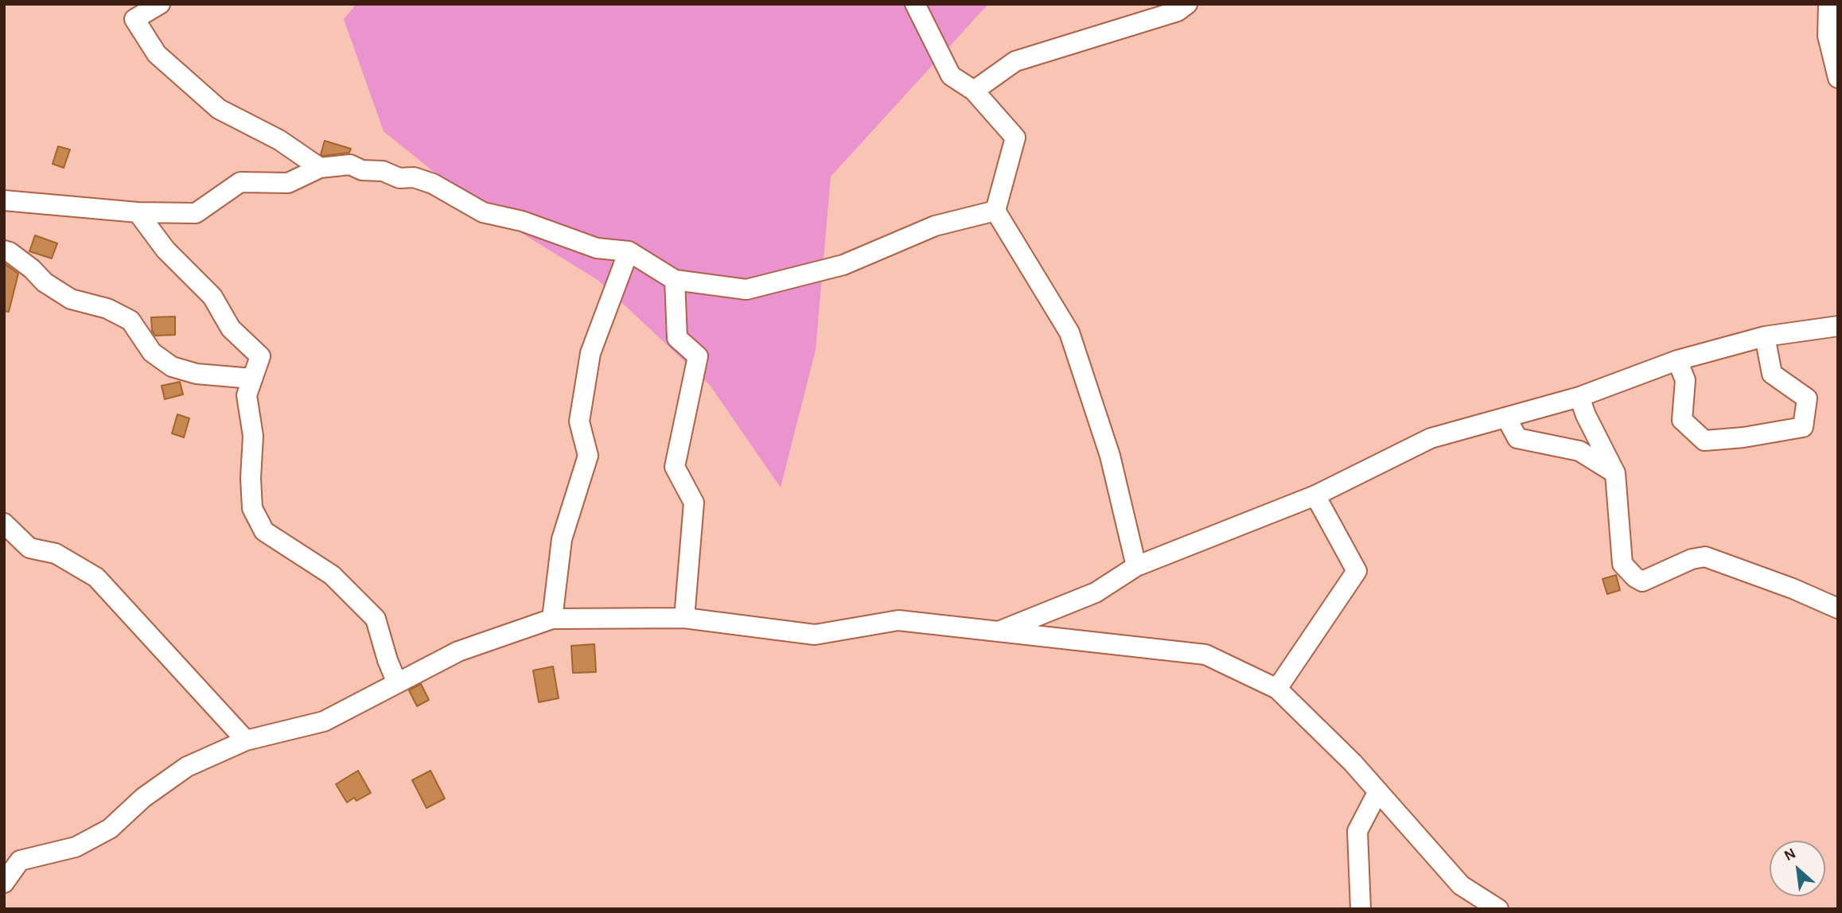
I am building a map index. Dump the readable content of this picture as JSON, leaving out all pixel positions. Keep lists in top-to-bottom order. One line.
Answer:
{"north":"top left"}
